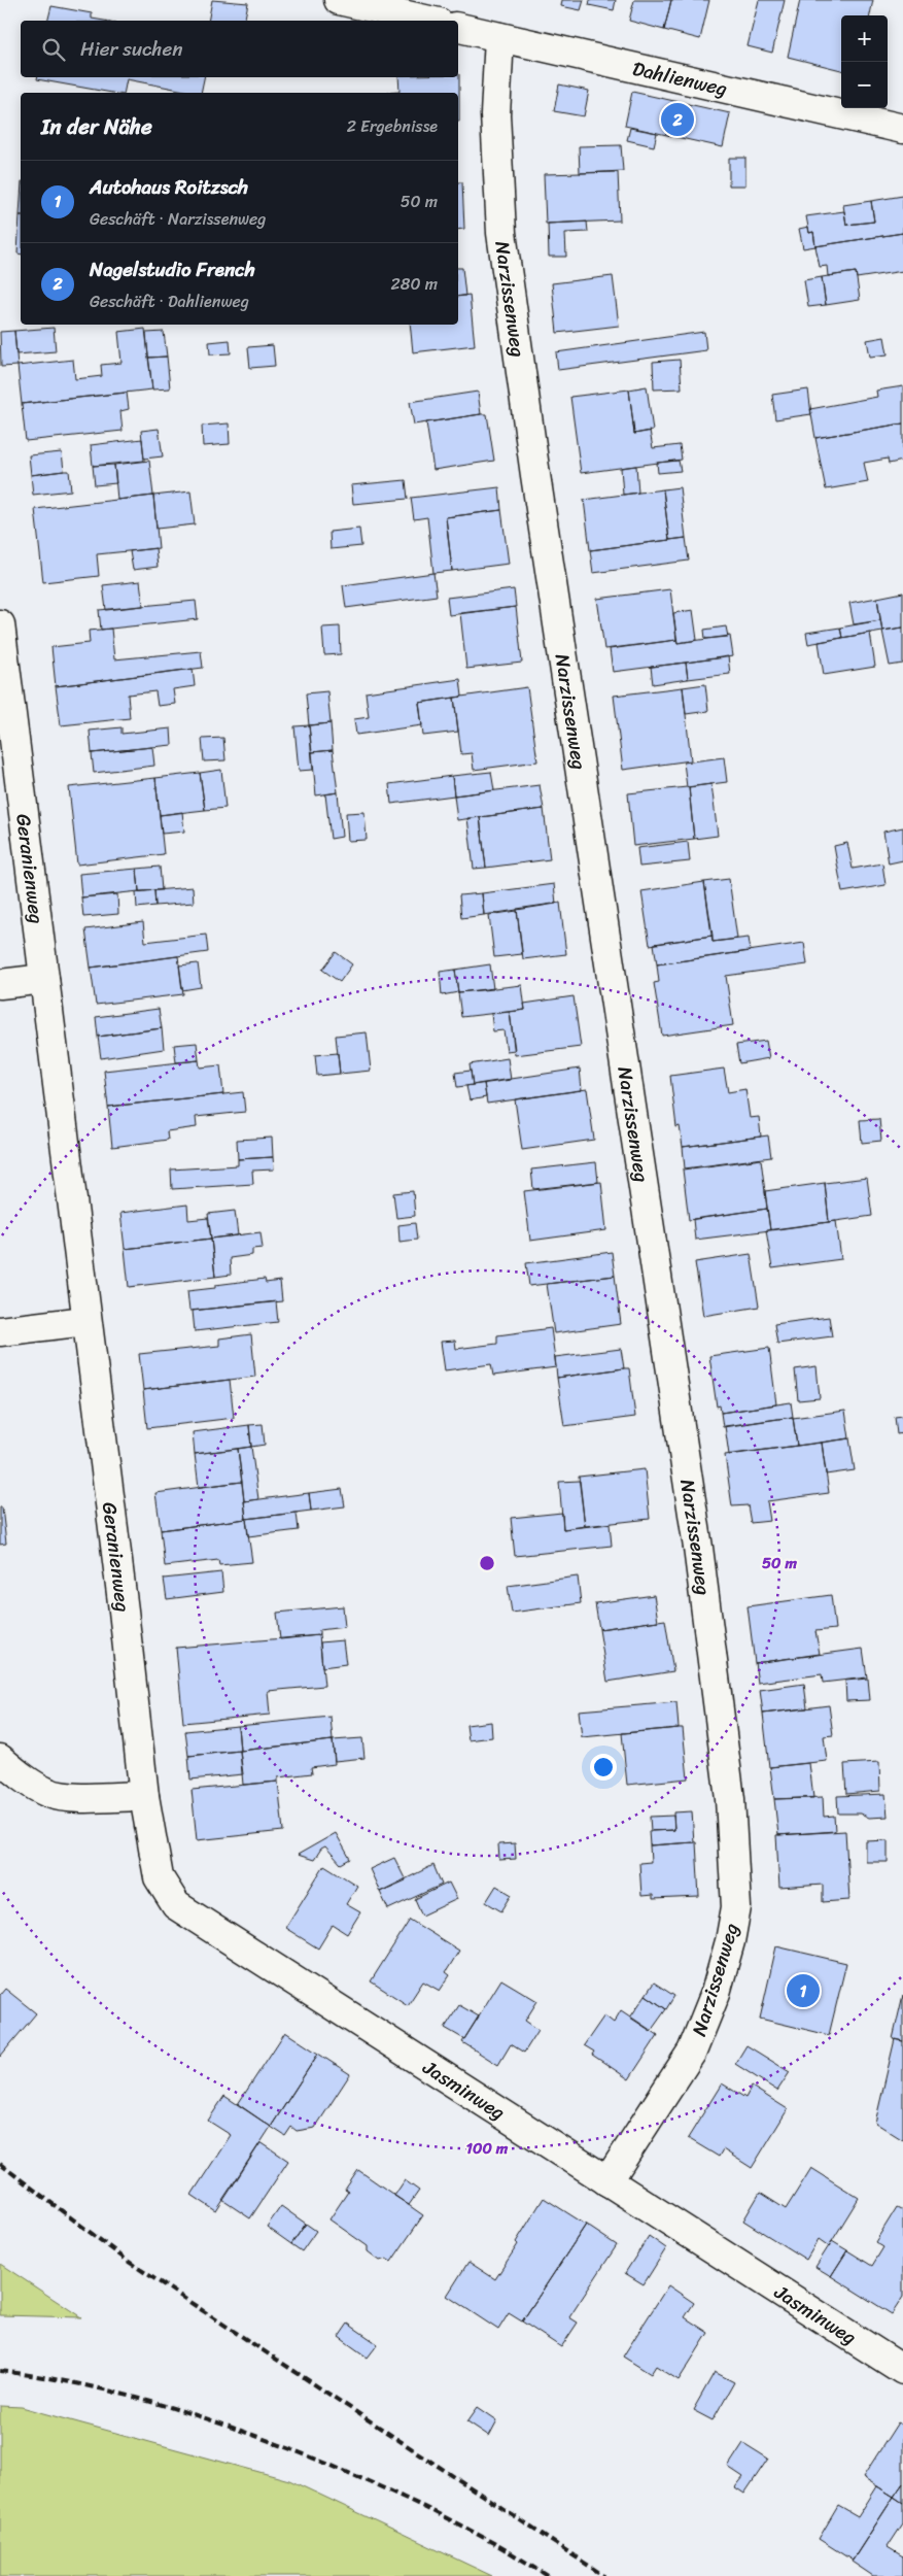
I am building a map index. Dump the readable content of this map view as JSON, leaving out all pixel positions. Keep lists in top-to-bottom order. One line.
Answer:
{"streets":{"street":["Dahlienweg","Narzissenweg","Geranienweg","Jasminweg"]},"crossings":[["Dahlienweg","Narzissenweg"],["Narzissenweg","Jasminweg"],["Geranienweg","Jasminweg"]],"page":{"map_buttons":["+","−"],"search":"Hier suchen","heading":["In der Nähe","2 Ergebnisse"],"pins":["2","1"],"list":[{"mark":"1","name":"Autohaus Roitzsch","note":"Geschäft · Narzissenweg","value":"50 m"},{"mark":"2","name":"Nagelstudio French","note":"Geschäft · Dahlienweg","value":"280 m"}]},"rings":["50 m","100 m"]}
